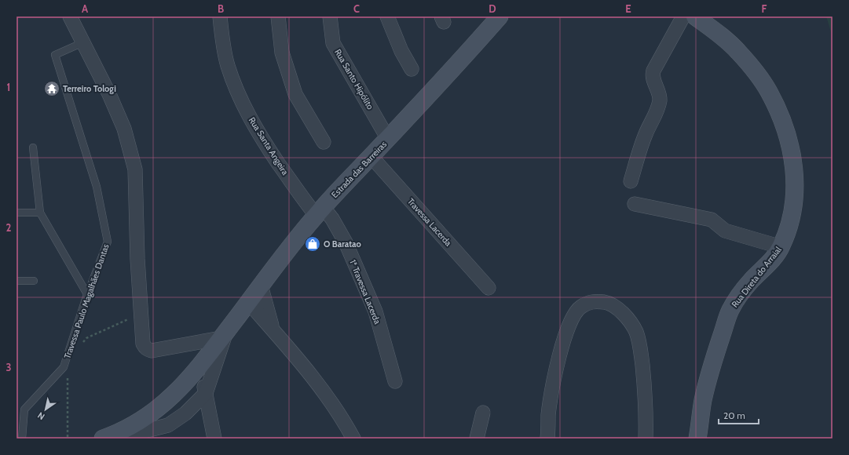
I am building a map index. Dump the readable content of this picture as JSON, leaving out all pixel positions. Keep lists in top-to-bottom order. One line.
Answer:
{"streets":{"main road":["Estrada das Barreiras","Rua Direta do Arraial"],"street":["Rua Santo Hipólito","Rua Santa Angeira","Travessa Lacerda","1ª Travessa Lacerda"],"lane":["Travessa Paulo Magalhães Dantas"]},"crossings":[["Rua Santo Hipólito","Estrada das Barreiras"],["Rua Santa Angeira","Estrada das Barreiras"],["Rua Santa Angeira","1ª Travessa Lacerda"],["Estrada das Barreiras","Travessa Lacerda"],["Estrada das Barreiras","1ª Travessa Lacerda"]],"places":{"temple":["Terreiro Tologi"],"shop":["O Baratao"]},"scale_bar":"20 m","north":"bottom left","grid":{"columns":["A","B","C","D","E","F"],"rows":["1","2","3"]}}
